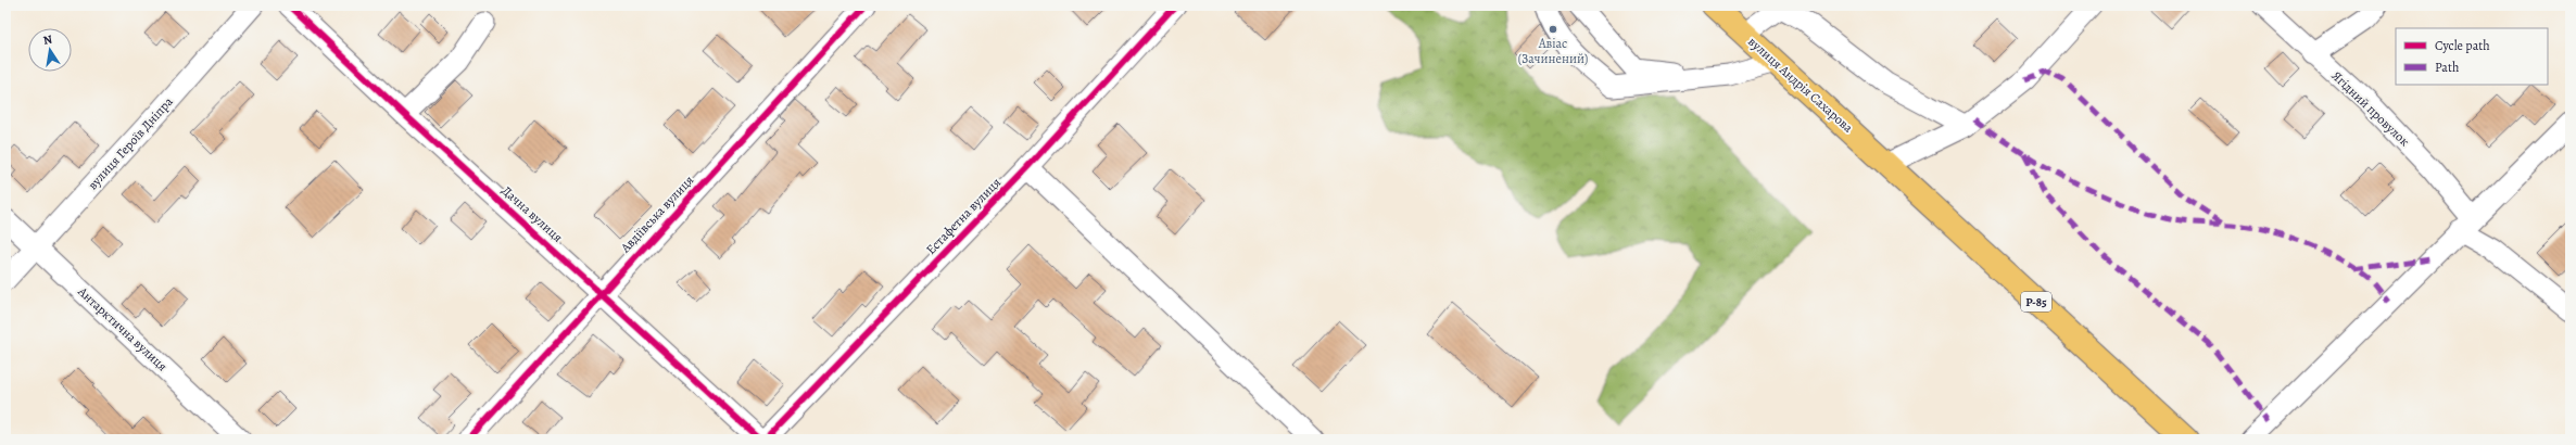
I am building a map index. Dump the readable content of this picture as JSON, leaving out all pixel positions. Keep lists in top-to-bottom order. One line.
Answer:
{"streets":{"main road":["вулиця Андрія Сахарова","Р-85"],"street":["Ягідний провулок","вулиця Героїв Дніпра","Дачна вулиця","Авдіївська вулиця","Естафетна вулиця","Антарктична вулиця"]},"crossings":[["вулиця Андрія Сахарова","Р-85"],["вулиця Героїв Дніпра","Антарктична вулиця"],["Дачна вулиця","Авдіївська вулиця"],["Дачна вулиця","Естафетна вулиця"]],"places":["Авіас (Зачинений)"],"legend":["Cycle path","Path"],"north":"top"}
